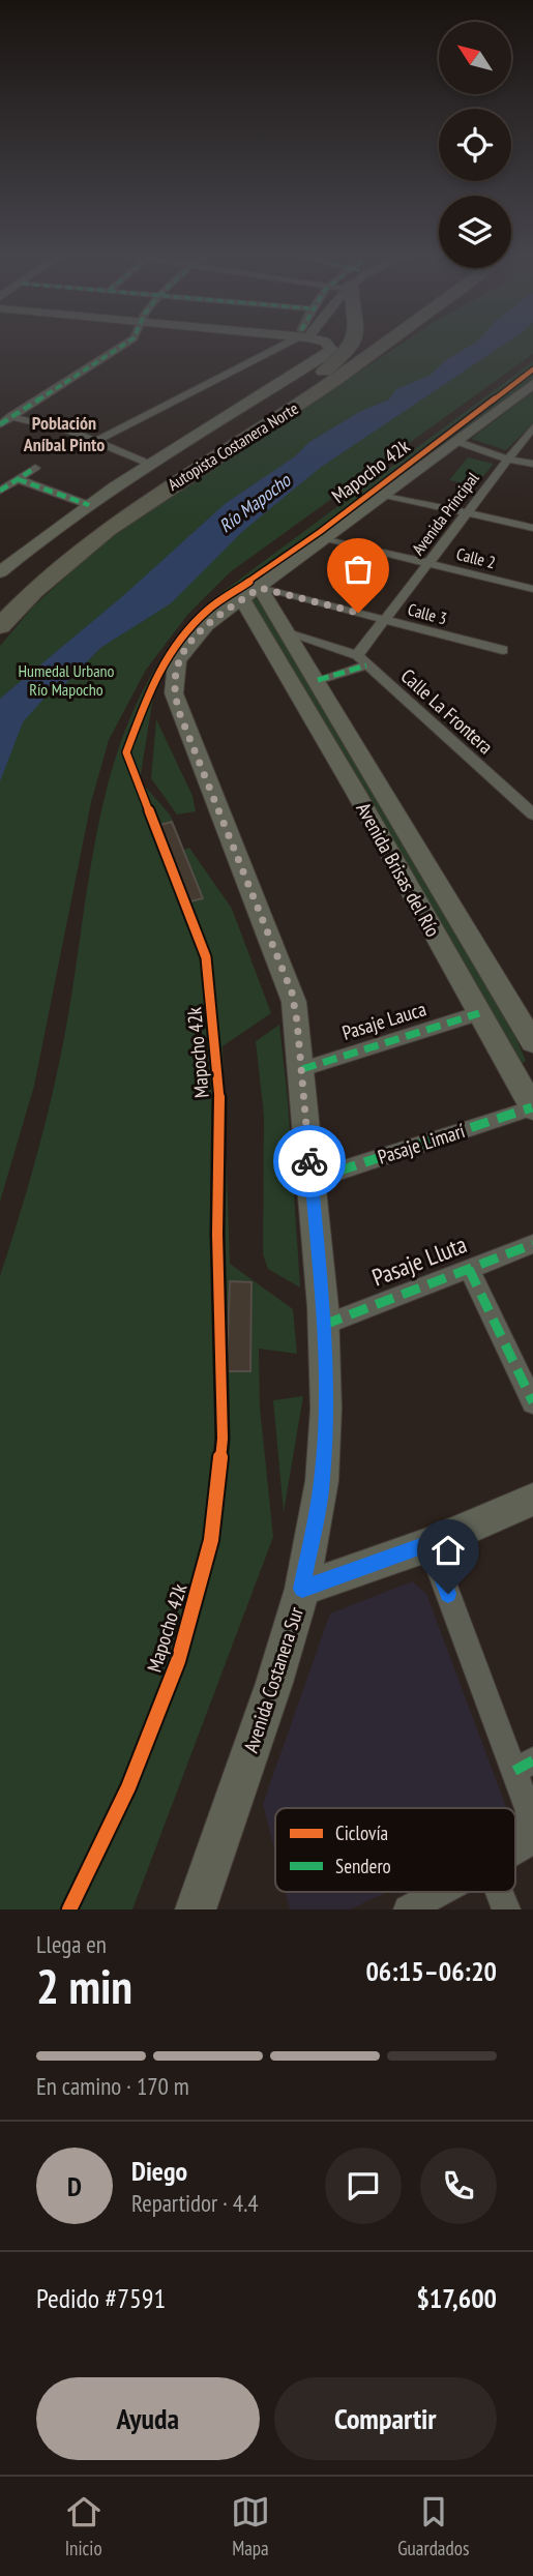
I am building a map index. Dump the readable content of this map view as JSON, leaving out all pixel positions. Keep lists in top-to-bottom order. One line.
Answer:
{"streets":{"highway":["Autopista Costanera Norte"],"street":["Avenida Principal","Calle 2","Calle 3","Calle La Frontera","Avenida Brisas del Río","Pasaje Lauca","Pasaje Limarí","Pasaje Lluta","Avenida Costanera Sur"],"cycle path":["Mapocho 42k"]},"crossings":[["Avenida Principal","Calle 2"],["Avenida Principal","Calle 3"],["Avenida Principal","Calle La Frontera"],["Calle 2","Avenida Costanera Sur"],["Calle 3","Avenida Brisas del Río"],["Calle 3","Avenida Costanera Sur"],["Calle La Frontera","Avenida Brisas del Río"],["Avenida Brisas del Río","Pasaje Lauca"],["Avenida Brisas del Río","Pasaje Limarí"],["Avenida Brisas del Río","Avenida Costanera Sur"],["Pasaje Lauca","Avenida Costanera Sur"],["Pasaje Limarí","Avenida Costanera Sur"],["Pasaje Lluta","Avenida Costanera Sur"]],"districts":["Población Aníbal Pinto"],"water":["Río Mapocho"],"parks":["Humedal Urbano Río Mapocho"],"legend":["Ciclovía","Sendero"],"north":"top left","page":{"heading":["2 min","Llega en","06:15–06:20"],"panel":["Diego","Repartidor · 4.4","Pedido #7591","$17,600"],"bar":"En camino · 170 m","round":"D","buttons":["Ayuda","Compartir"],"tabs":["Inicio","Mapa","Guardados"]}}
